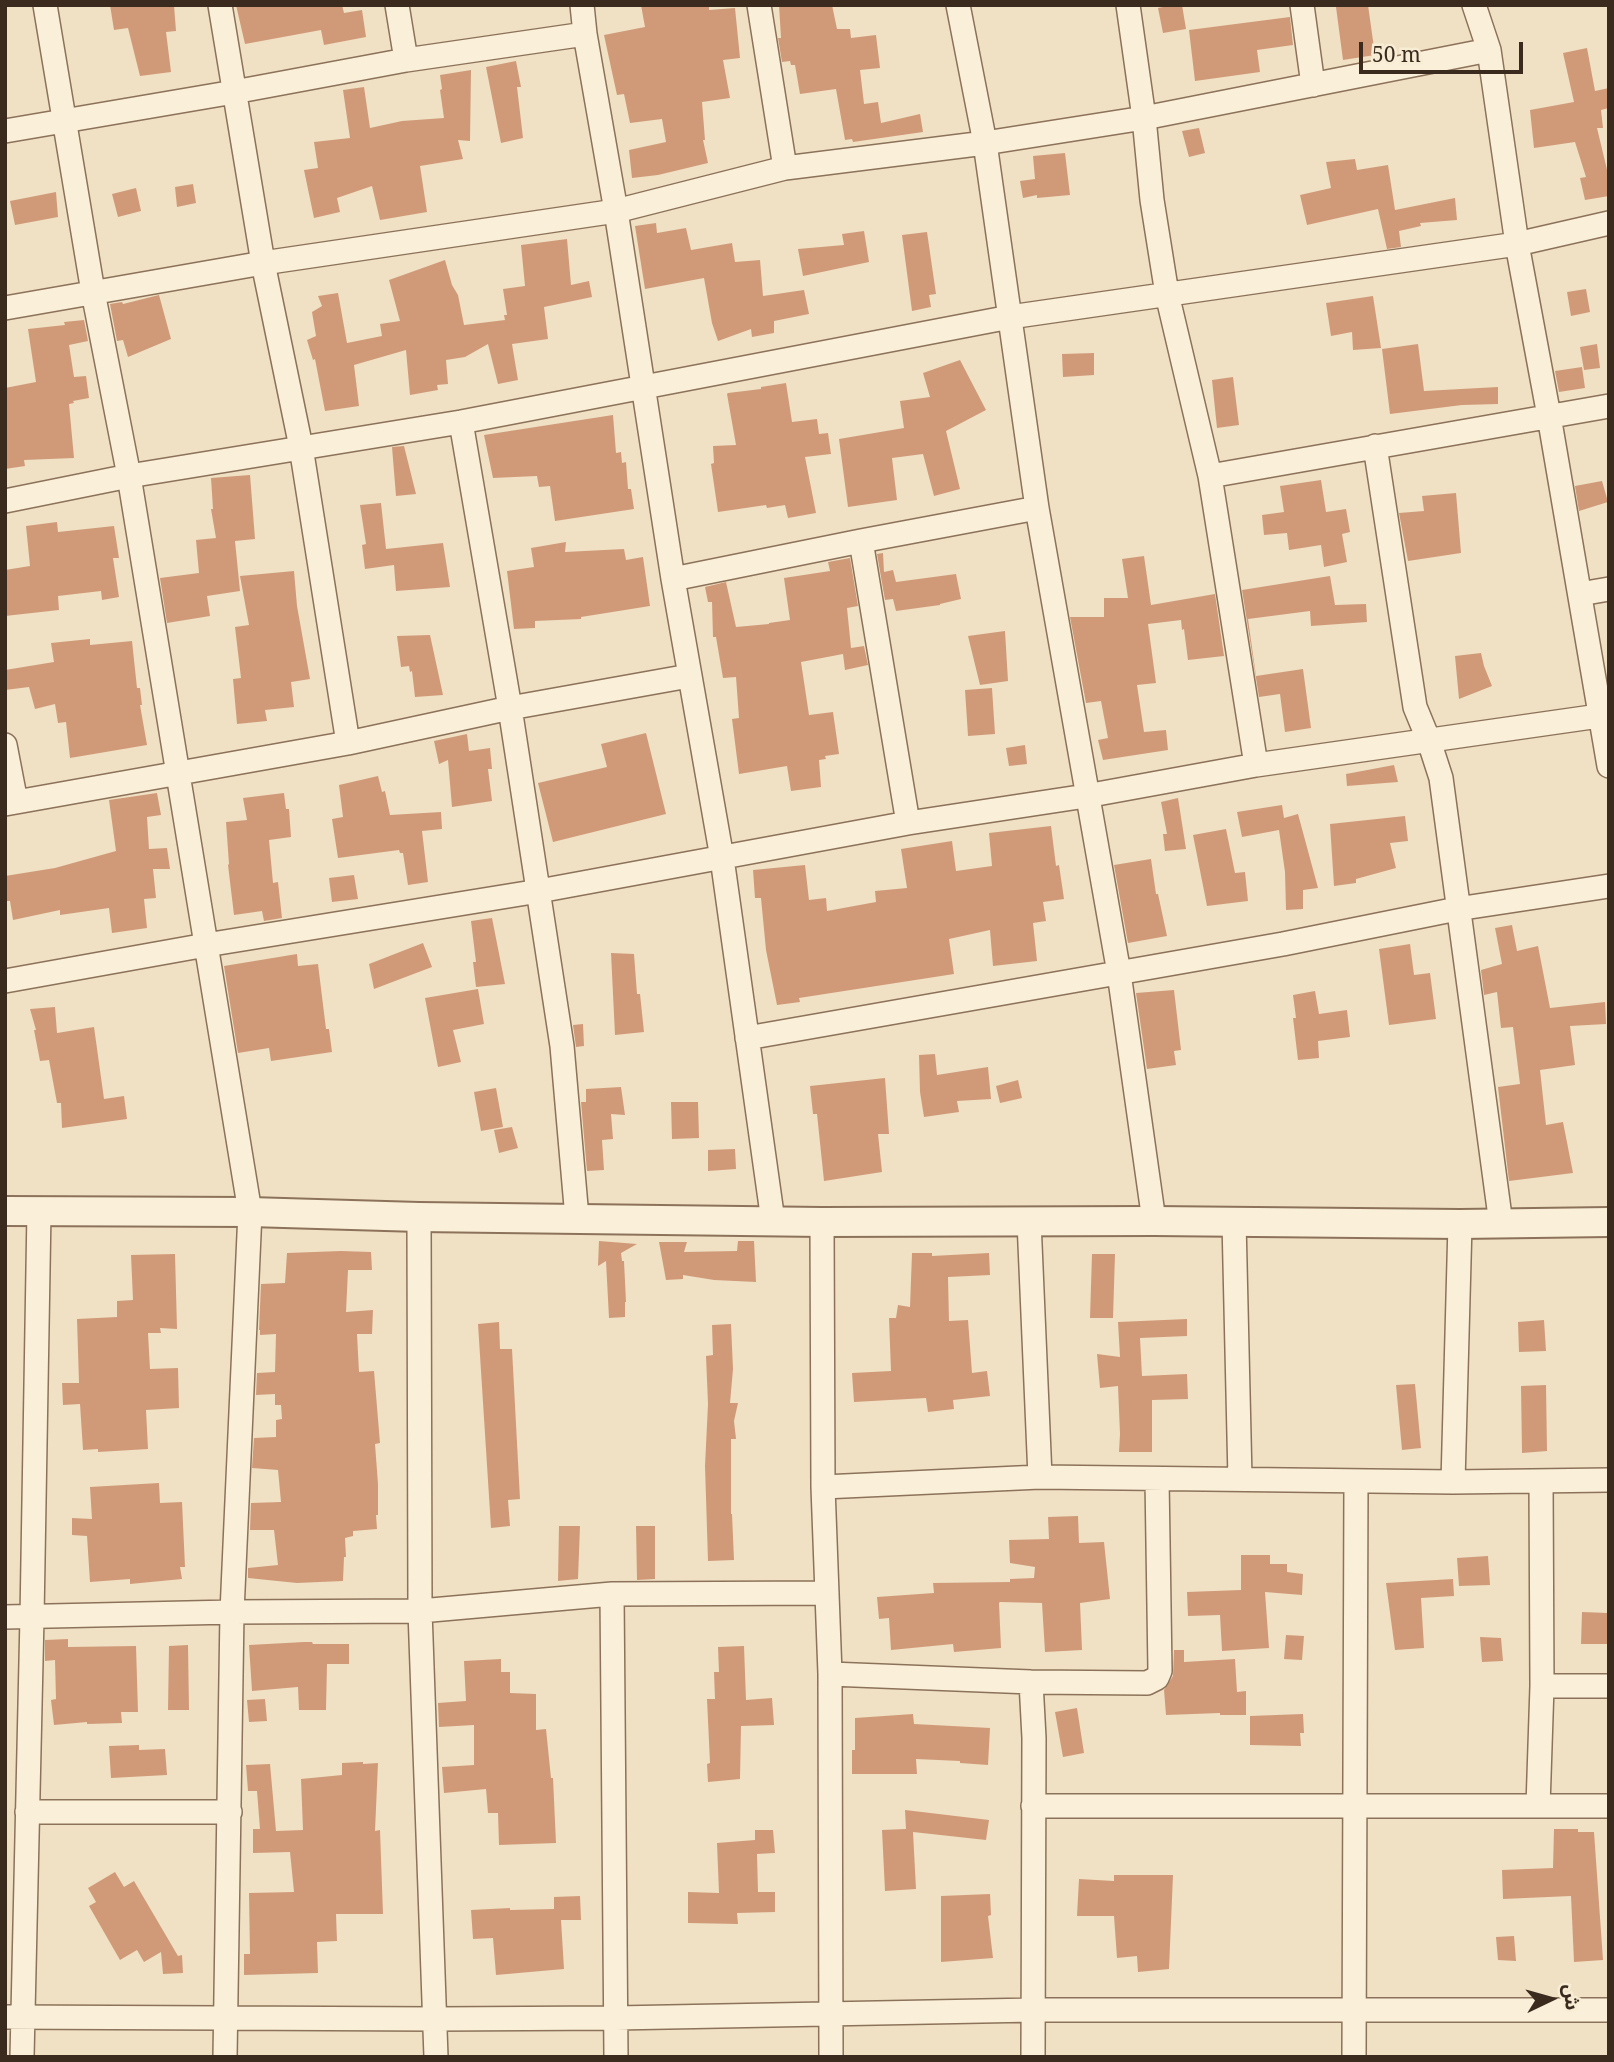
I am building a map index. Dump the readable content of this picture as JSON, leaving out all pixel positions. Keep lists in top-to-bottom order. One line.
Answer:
{"scale_bar":"50 m","north":"right"}
